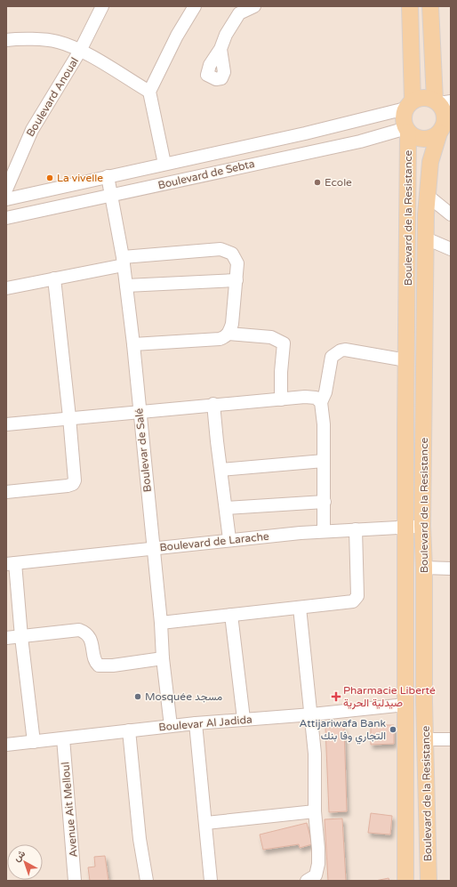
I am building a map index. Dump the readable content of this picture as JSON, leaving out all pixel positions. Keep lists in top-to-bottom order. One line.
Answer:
{"streets":{"main road":["Boulevard de la Resistance"],"street":["Boulevard Anoual","Boulevard de Sebta","Boulevar de Salé","Boulevard de Larache","Boulevar Al Jadida","Avenue Ait Melloul"]},"crossings":[["Boulevard de Sebta","Boulevard de la Resistance"],["Boulevard de Sebta","Boulevar de Salé"],["Boulevard de la Resistance","Boulevard de Larache"],["Boulevard de la Resistance","Boulevar Al Jadida"],["Boulevar de Salé","Boulevard de Larache"],["Boulevar de Salé","Boulevar Al Jadida"],["Boulevar Al Jadida","Avenue Ait Melloul"]],"places":{"other":["La vivelle","Ecole","Mosquée مسجد","Attijariwafa Bank التجاري وفا بنك"],"health":["Pharmacie Liberté صيدلية الحرية"]},"north":"top left"}
